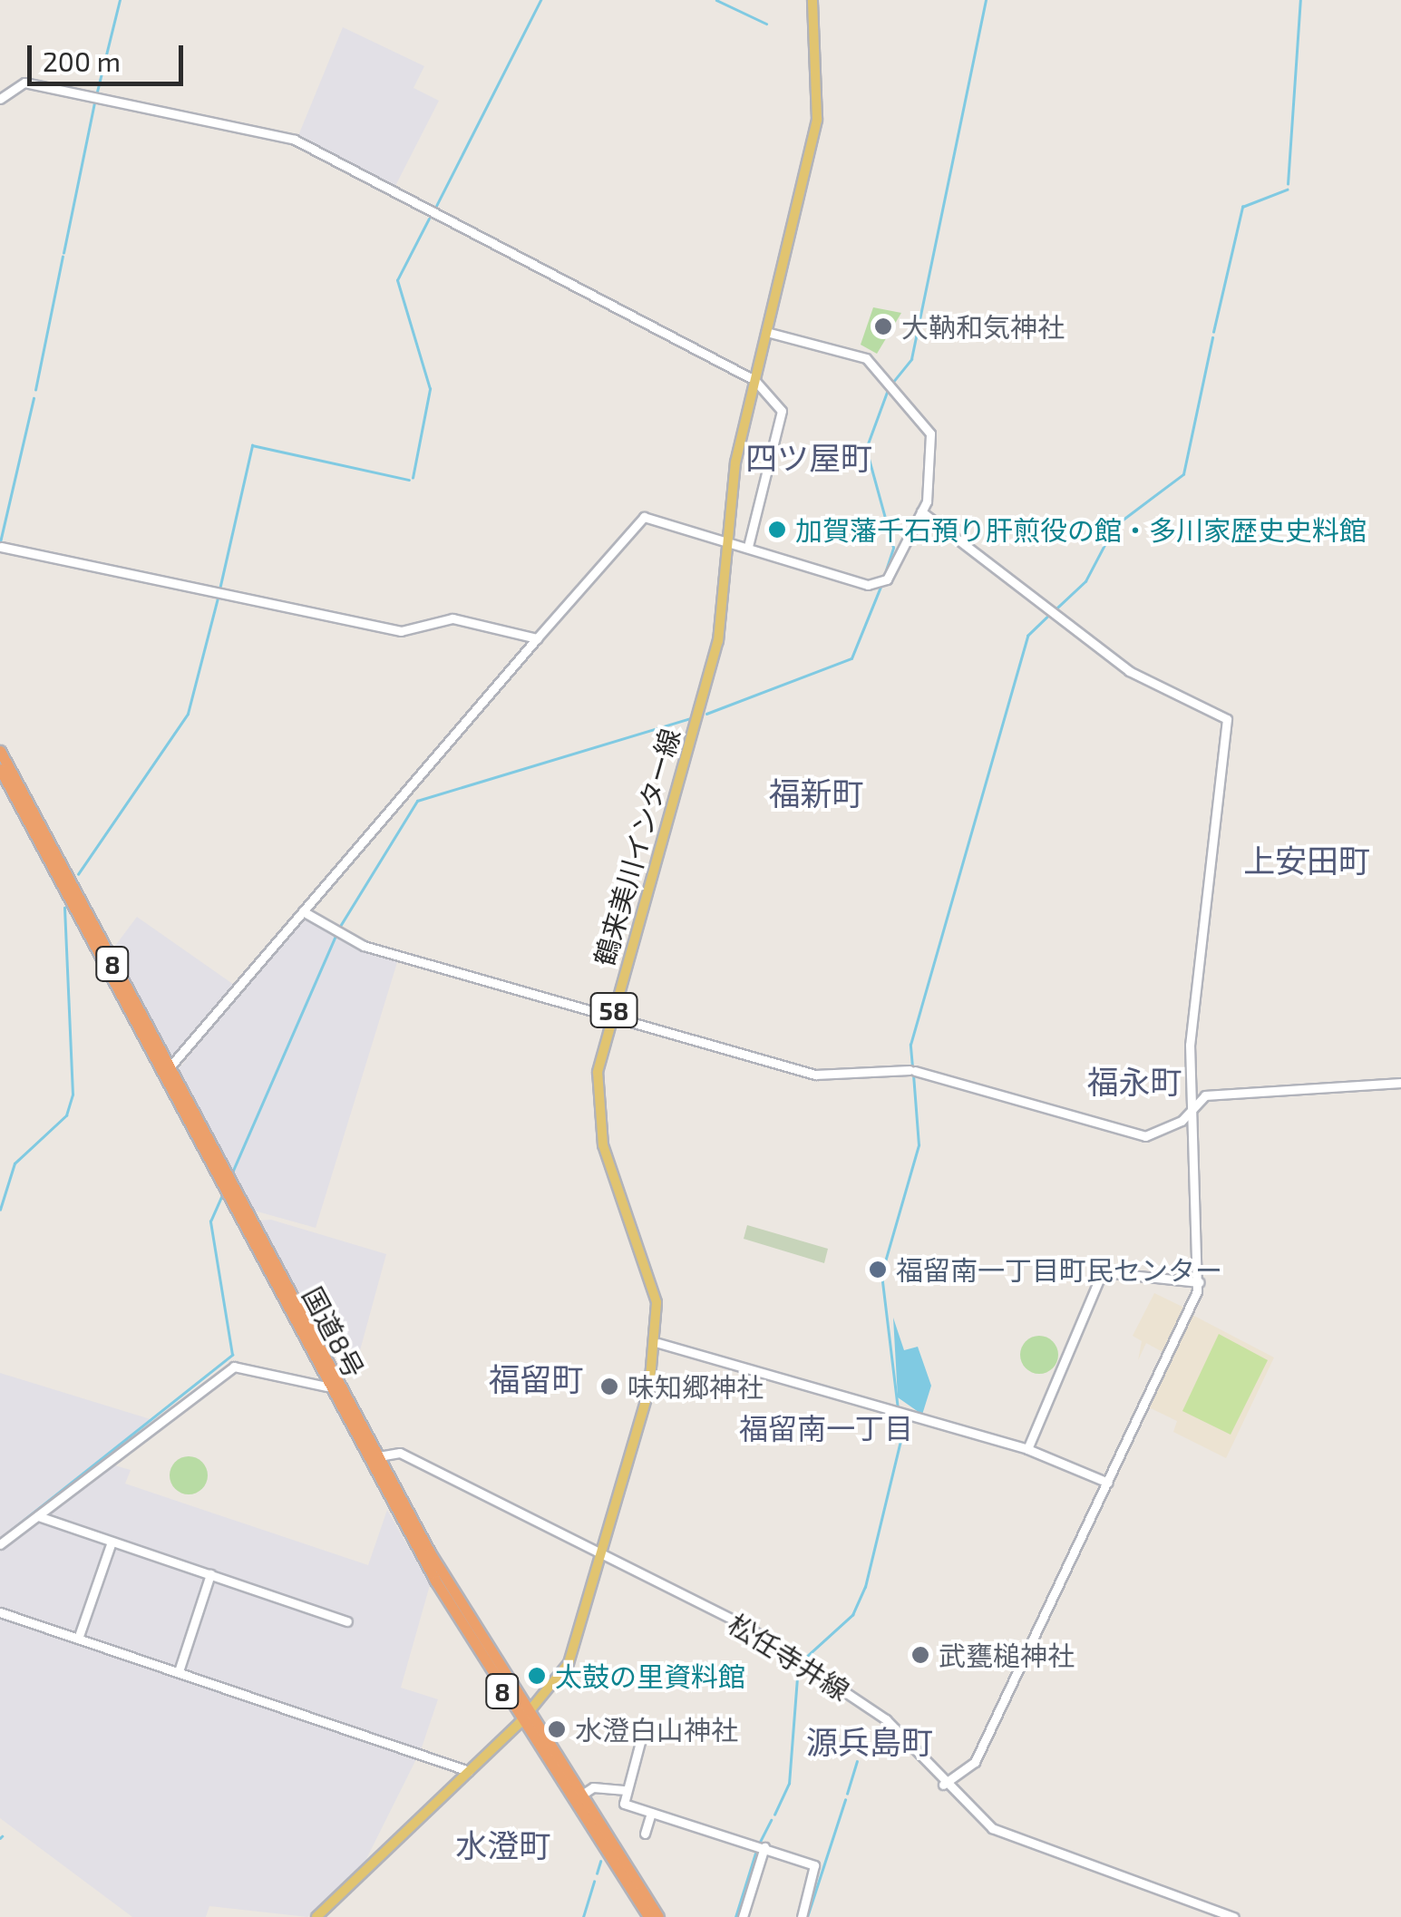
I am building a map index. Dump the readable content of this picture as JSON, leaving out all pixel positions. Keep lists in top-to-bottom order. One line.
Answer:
{"streets":{"highway":["8","国道8号"],"main road":["鶴来美川インター線","58"],"street":["松任寺井線"]},"crossings":[["鶴来美川インター線","国道8号"],["鶴来美川インター線","松任寺井線"],["国道8号","松任寺井線"]],"districts":["四ツ屋町","福新町","上安田町","福永町","福留町","福留南一丁目","源兵島町","水澄町"],"places":["大靹和気神社","加賀藩千石預り肝煎役の館・多川家歴史史料館","福留南一丁目町民センター","味知郷神社","武甕槌神社","太鼓の里資料館","水澄白山神社"],"scale_bar":"200 m"}
